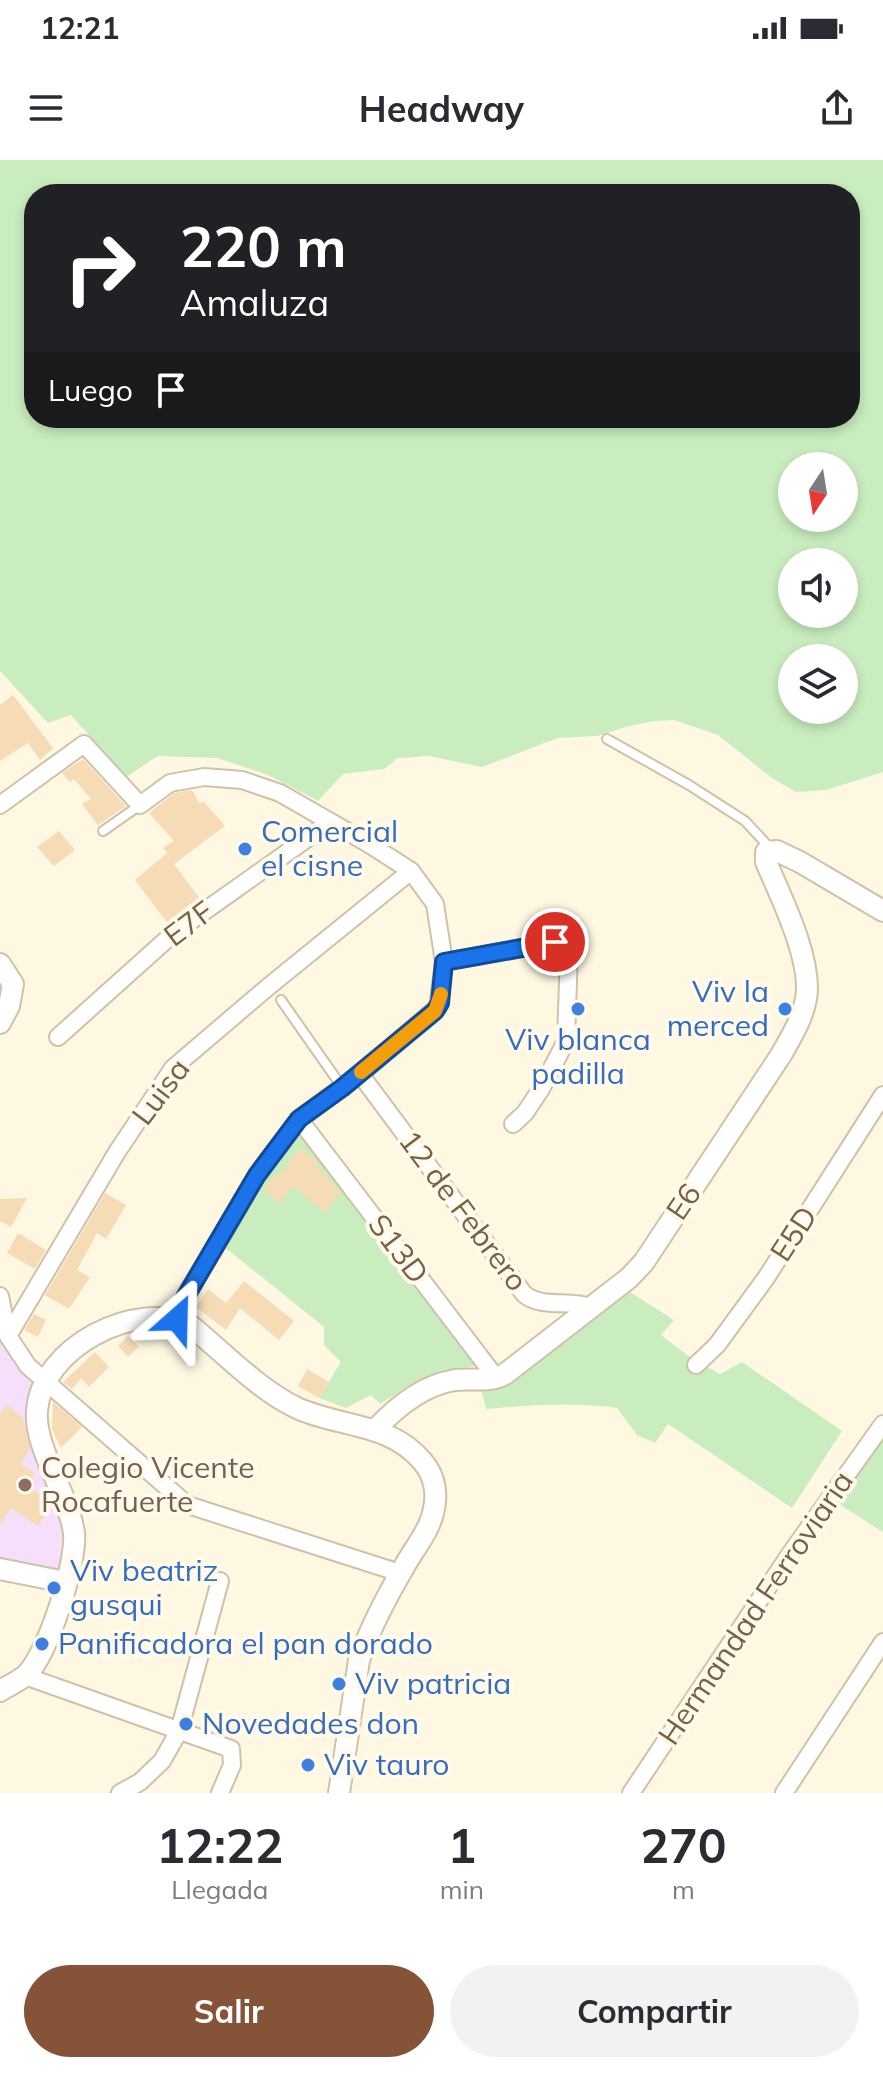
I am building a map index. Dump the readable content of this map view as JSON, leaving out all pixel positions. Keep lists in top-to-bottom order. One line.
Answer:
{"streets":{"street":["E7F","Luisa","E6","12 de Febrero","E5D","S13D","Hermandad Ferroviaria"]},"crossings":[["E6","12 de Febrero"],["E6","S13D"]],"places":["Comercial el cisne","Viv blanca padilla","Viv la merced","Colegio Vicente Rocafuerte","Viv beatriz gusqui","Panificadora el pan dorado","Viv patricia","Novedades don","Viv tauro"],"north":"bottom","page":{"status":"12:21","header":"Headway","turn":["220 m","Amaluza"],"then":"Luego","eta":["12:22","Llegada","1","min","270","m"],"buttons":["Salir","Compartir"]}}
